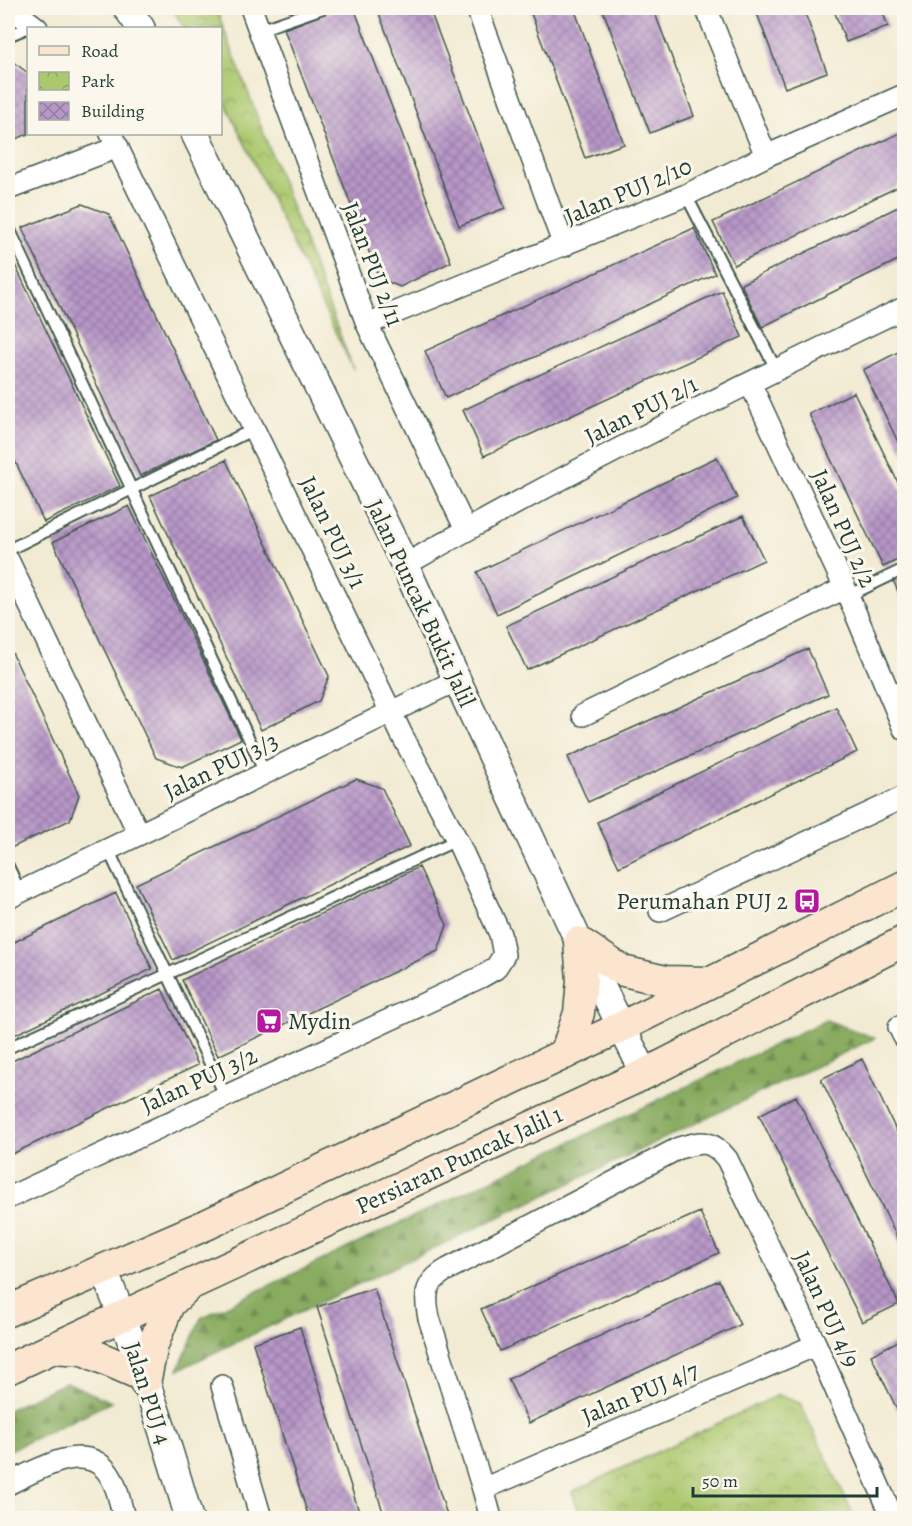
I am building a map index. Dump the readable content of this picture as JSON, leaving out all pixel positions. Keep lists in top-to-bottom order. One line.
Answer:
{"streets":{"main road":["Persiaran Puncak Jalil 1"],"street":["Jalan PUJ 2/10","Jalan PUJ 2/11","Jalan PUJ 2/1","Jalan PUJ 2/2","Jalan PUJ 3/1","Jalan Puncak Bukit Jalil","Jalan PUJ 3/3","Jalan PUJ 3/2","Jalan PUJ 4/9","Jalan PUJ 4","Jalan PUJ 4/7"]},"crossings":[["Jalan PUJ 2/10","Jalan PUJ 2/11"],["Jalan PUJ 2/11","Jalan PUJ 2/1"],["Jalan PUJ 2/1","Jalan PUJ 2/2"],["Jalan PUJ 2/1","Jalan Puncak Bukit Jalil"],["Jalan PUJ 3/1","Jalan PUJ 3/3"],["Jalan PUJ 3/1","Jalan PUJ 3/2"],["Jalan Puncak Bukit Jalil","Jalan PUJ 3/3"],["Jalan Puncak Bukit Jalil","Persiaran Puncak Jalil 1"],["Persiaran Puncak Jalil 1","Jalan PUJ 4"],["Jalan PUJ 4/9","Jalan PUJ 4/7"]],"places":{"bus stop":["Perumahan PUJ 2"],"supermarket":["Mydin"]},"legend":["Road","Park","Building"],"scale_bar":"50 m"}
